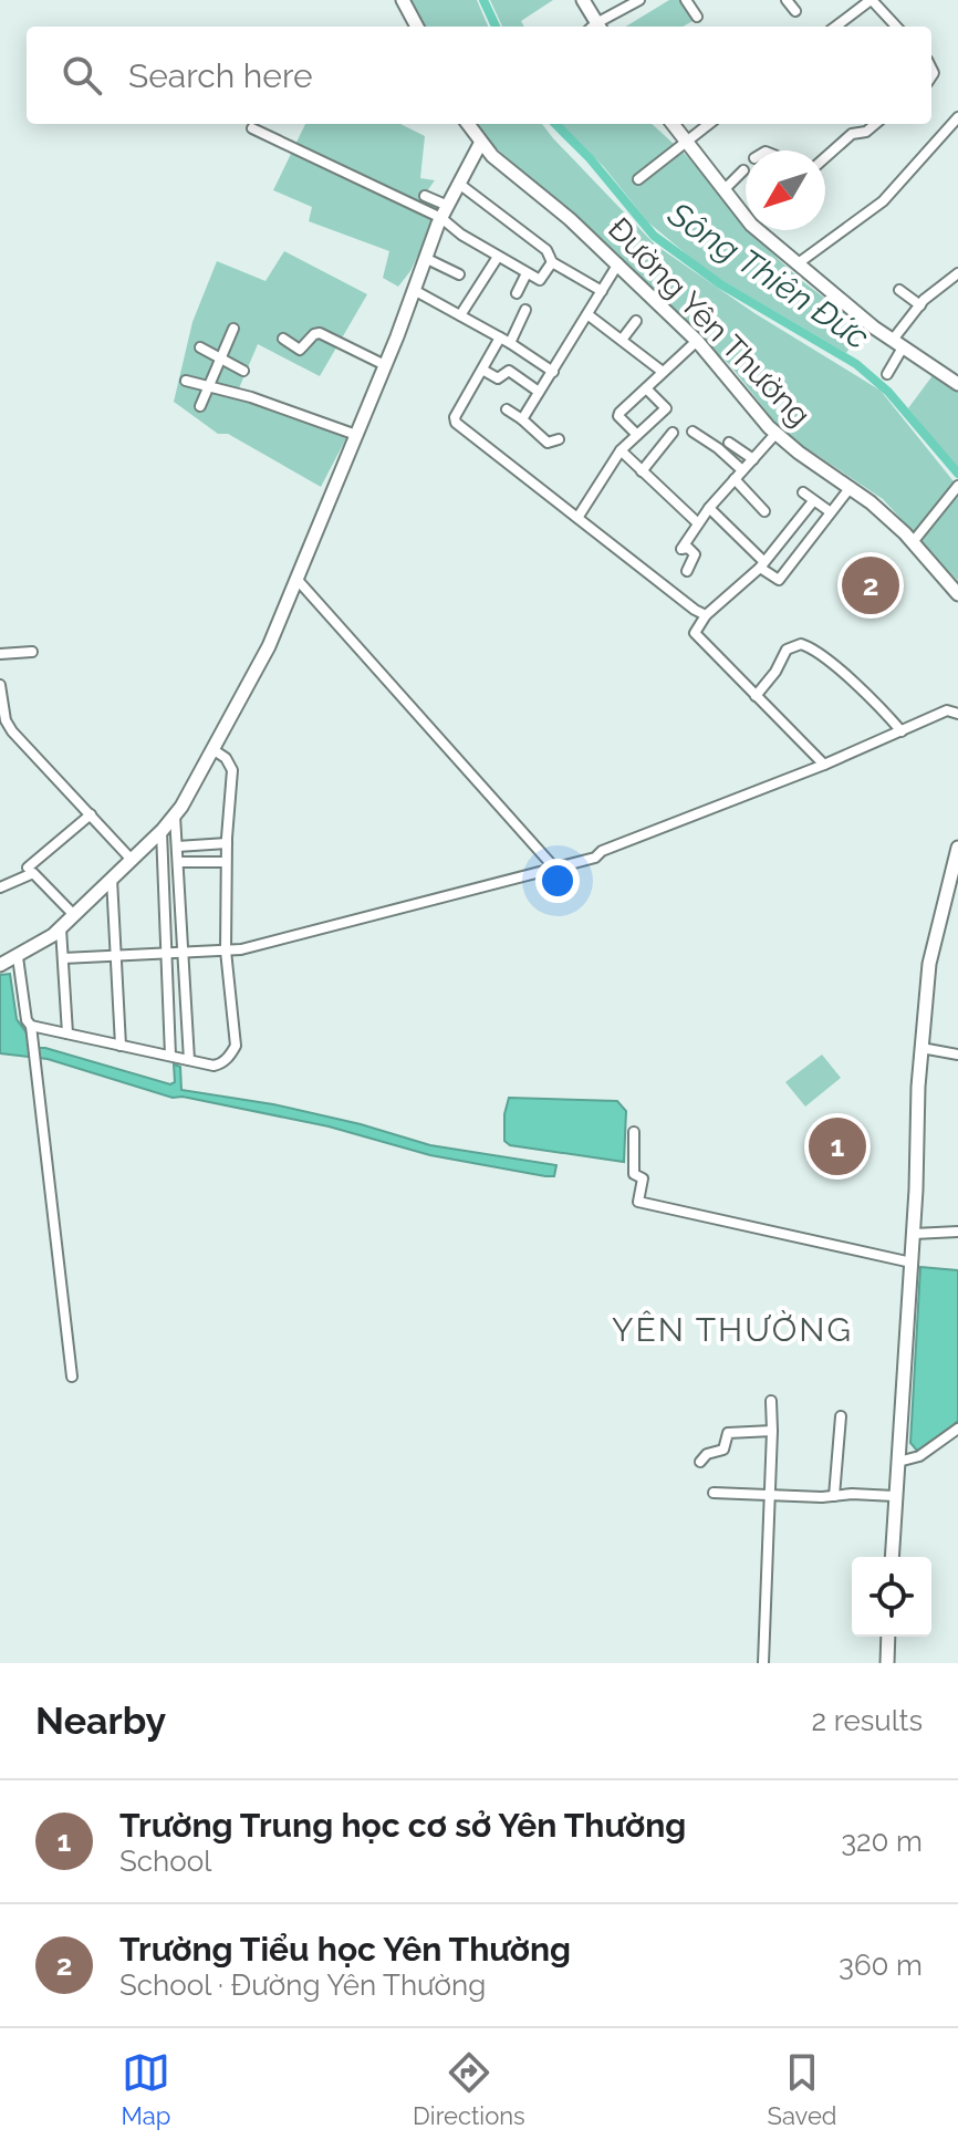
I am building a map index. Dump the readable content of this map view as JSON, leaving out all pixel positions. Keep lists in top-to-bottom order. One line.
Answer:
{"streets":{"main road":["Đường Yên Thường"]},"districts":["YÊN THƯỜNG"],"water":["Sông Thiên Đức"],"north":"bottom left","page":{"search":"Search here","pins":["2","1"],"heading":["Nearby","2 results"],"list":[{"mark":"1","name":"Trường Trung học cơ sở Yên Thường","note":"School","value":"320 m"},{"mark":"2","name":"Trường Tiểu học Yên Thường","note":"School · Đường Yên Thường","value":"360 m"}],"nav":["Map","Directions","Saved"]}}
